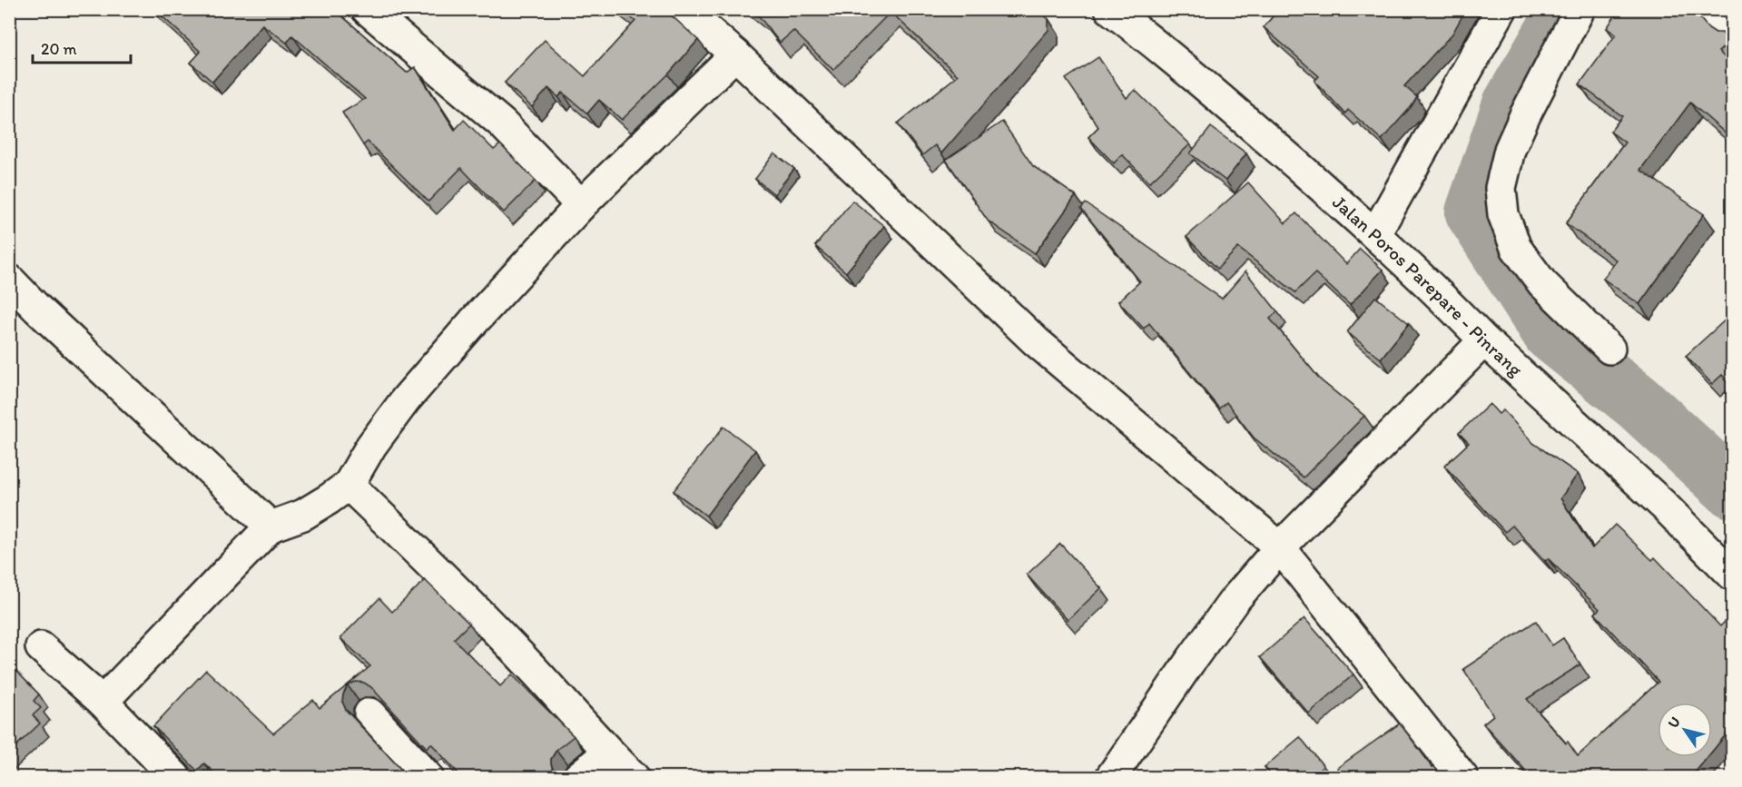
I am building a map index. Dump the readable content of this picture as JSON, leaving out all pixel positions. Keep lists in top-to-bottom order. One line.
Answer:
{"streets":{"main road":["Jalan Poros Parepare - Pinrang"]},"scale_bar":"20 m","north":"top left"}
